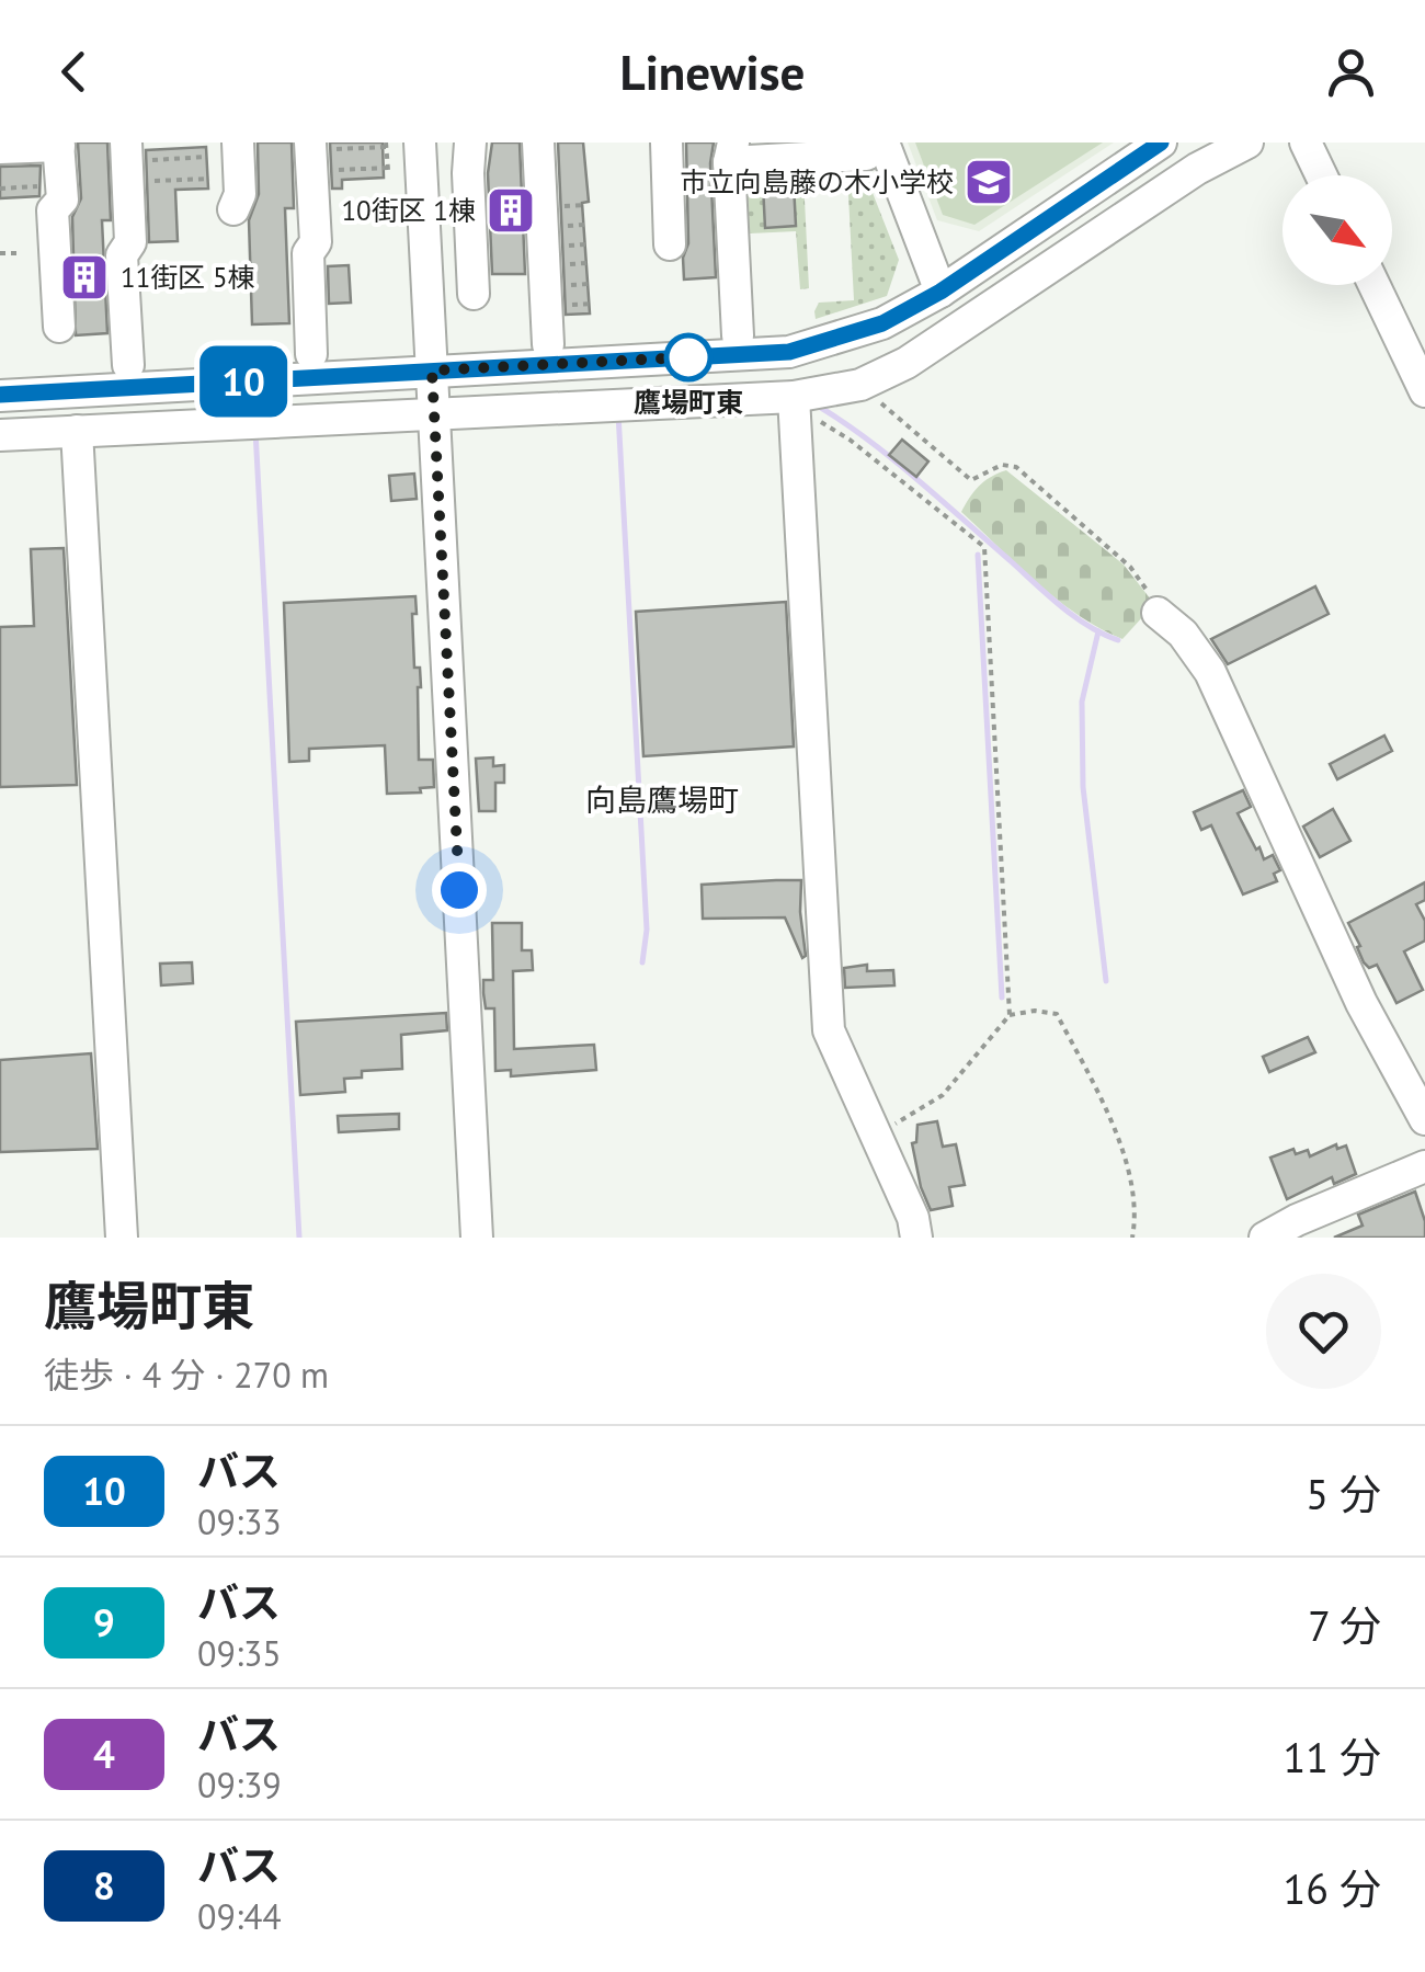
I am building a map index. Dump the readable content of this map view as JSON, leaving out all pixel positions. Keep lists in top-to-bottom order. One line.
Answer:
{"districts":["向島鷹場町"],"places":{"school or university":["市立向島藤の木小学校"],"building":["10街区 1棟","11街区 5棟"],"other":["鷹場町東"]},"lines":["bus line 10"],"north":"bottom right","page":{"header":"Linewise","on_map":"10","heading":["鷹場町東","徒歩 · 4 分 · 270 m"],"list":[{"mark":"10","name":"バス","note":"09:33","value":"5 分"},{"mark":"9","name":"バス","note":"09:35","value":"7 分"},{"mark":"4","name":"バス","note":"09:39","value":"11 分"},{"mark":"8","name":"バス","note":"09:44","value":"16 分"}]}}
